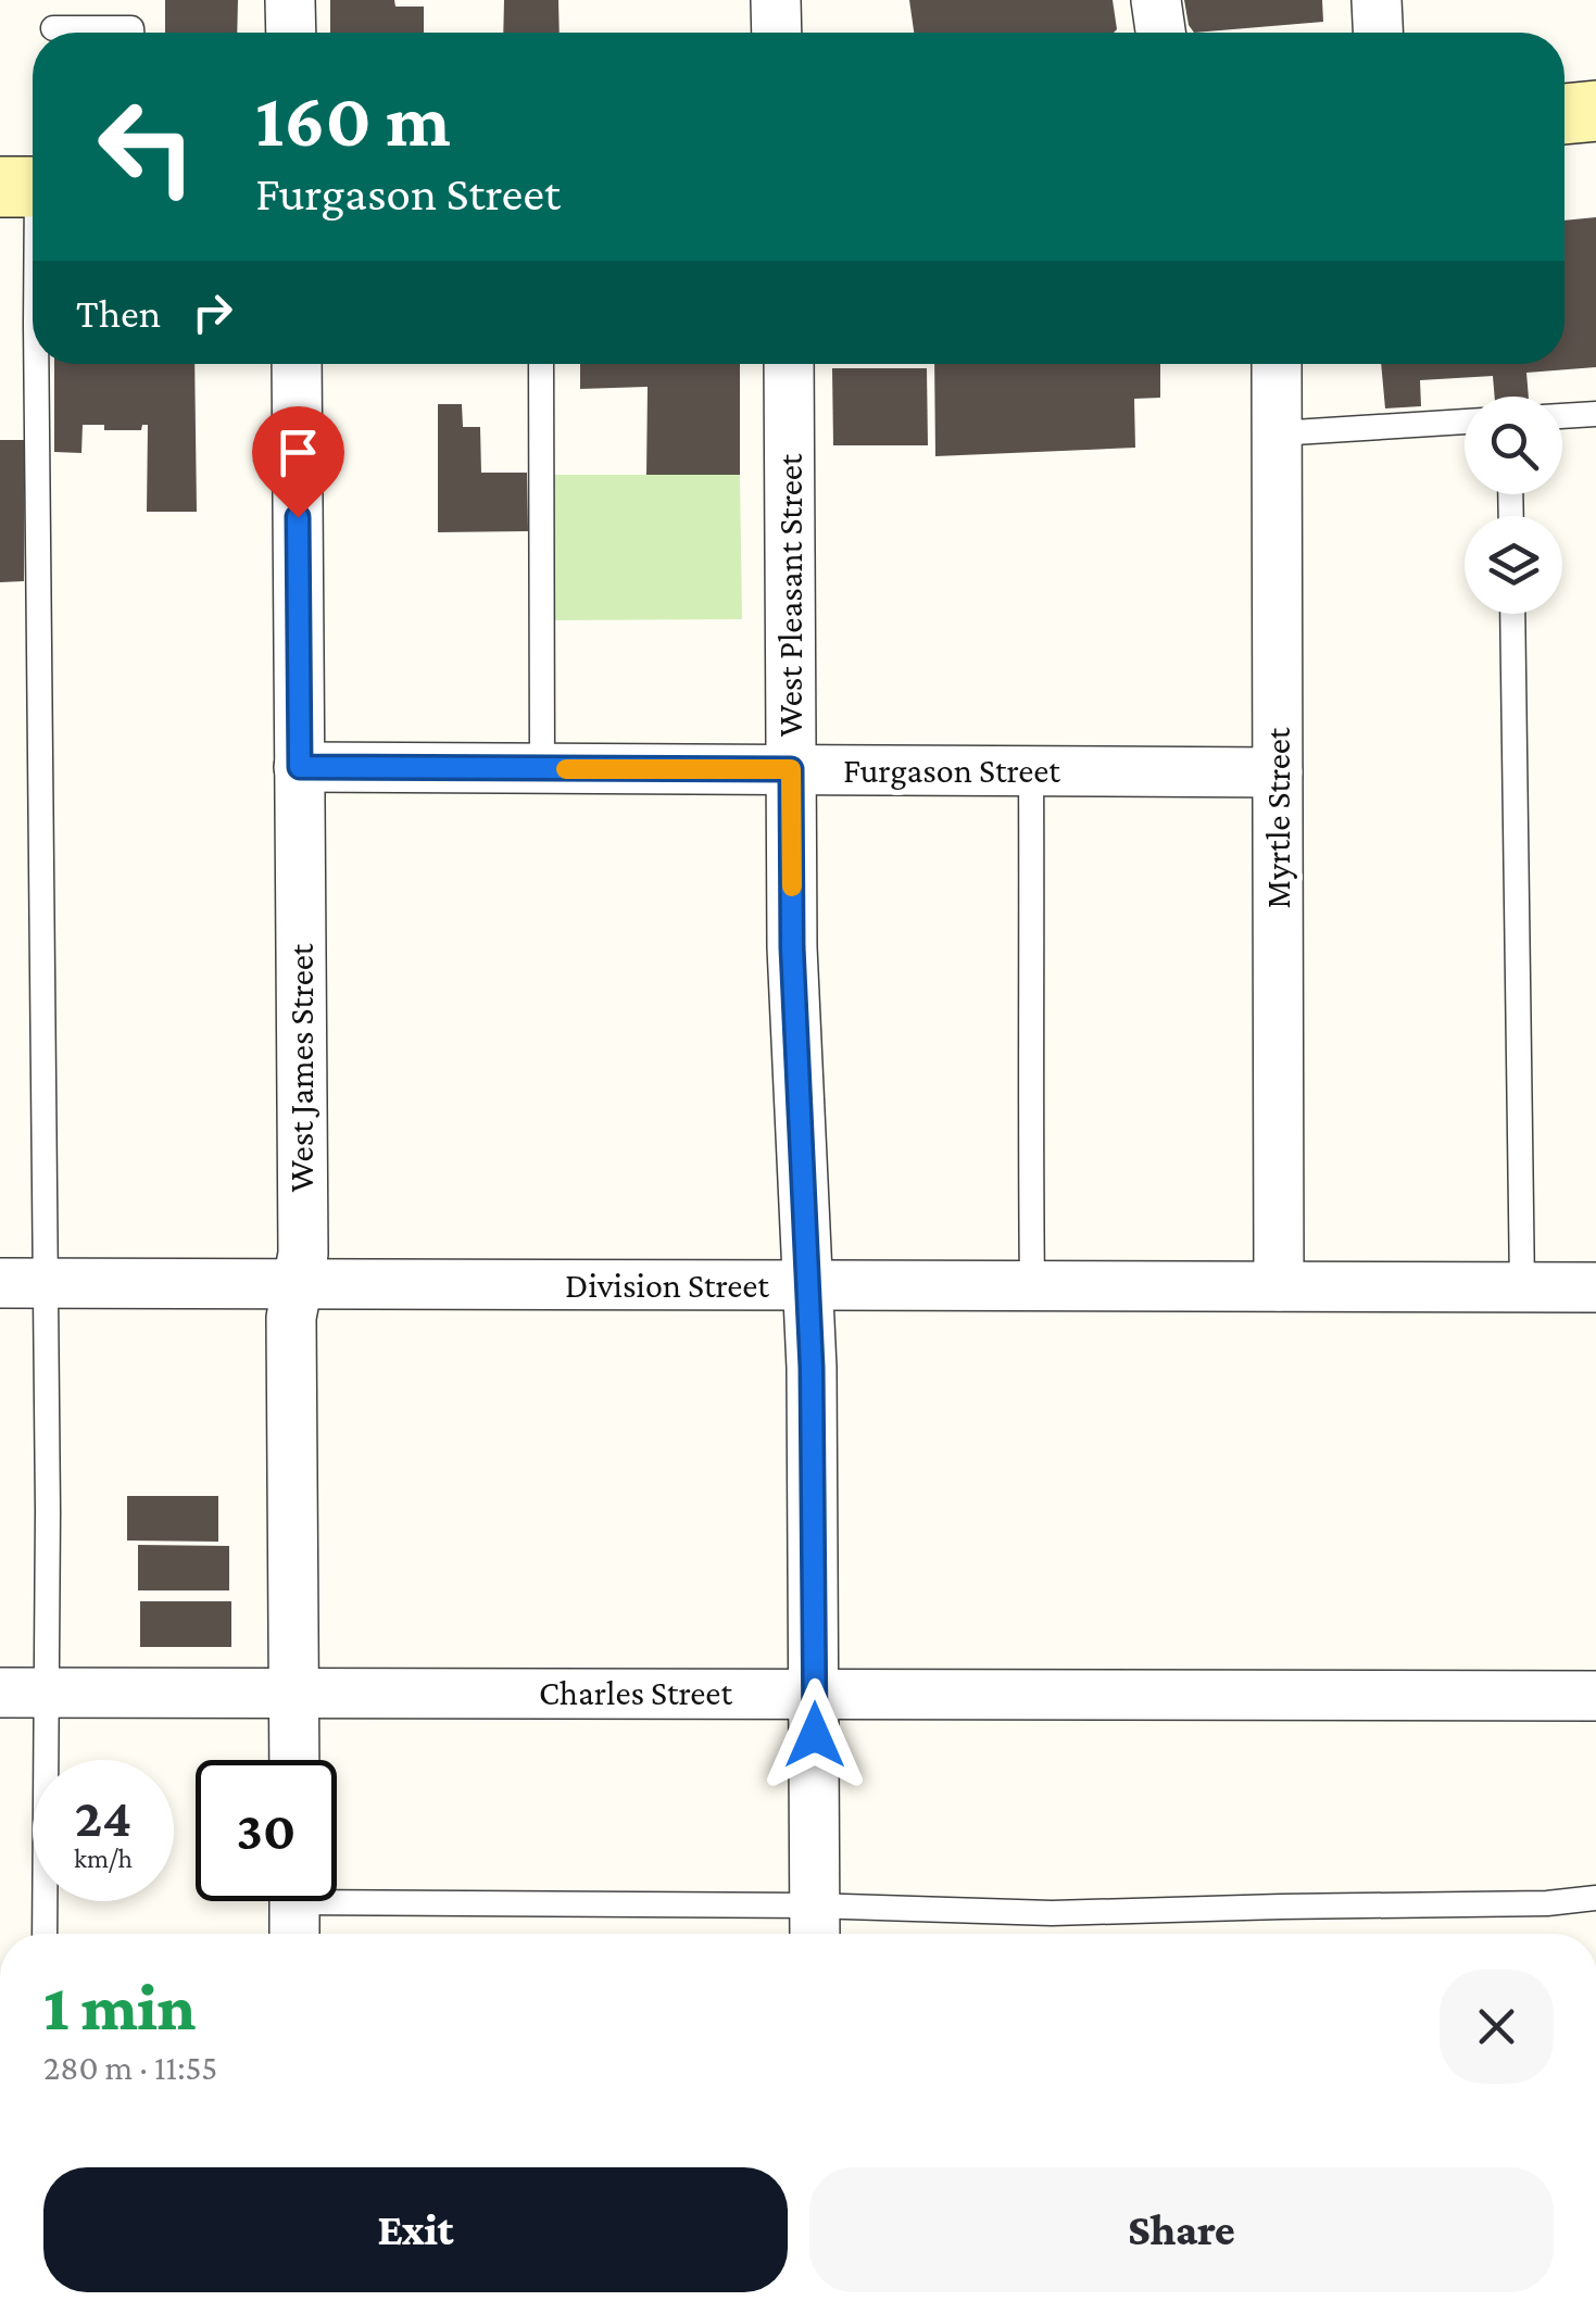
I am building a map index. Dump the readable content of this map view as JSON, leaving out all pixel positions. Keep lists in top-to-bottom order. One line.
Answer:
{"streets":{"street":["West Pleasant Street","Furgason Street","Myrtle Street","West James Street","Division Street","Charles Street"]},"crossings":[["West Pleasant Street","Furgason Street"],["West Pleasant Street","Division Street"],["West Pleasant Street","Charles Street"],["Furgason Street","Myrtle Street"],["Furgason Street","West James Street"],["Myrtle Street","Division Street"],["West James Street","Division Street"],["West James Street","Charles Street"]],"page":{"turn":["160 m","Furgason Street"],"then":"Then","speed":"24 km/h","limit":"30","heading":["1 min","280 m · 11:55"],"buttons":["Exit","Share"]}}
